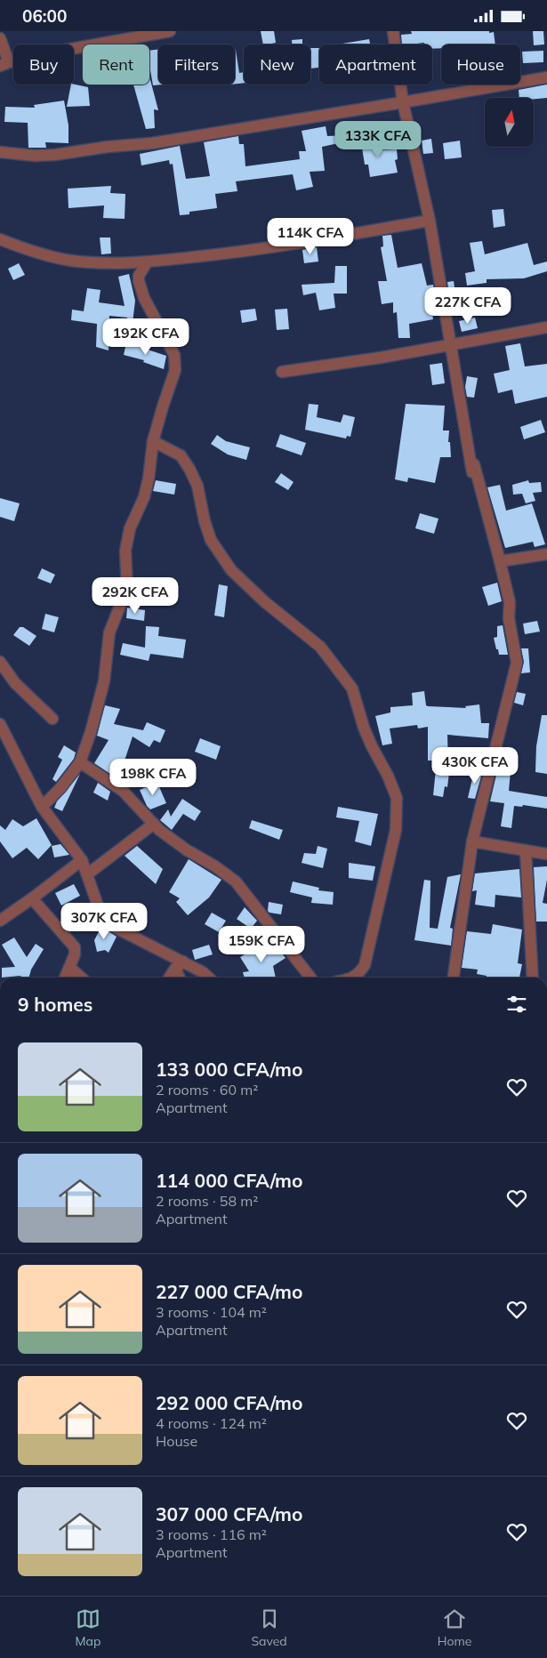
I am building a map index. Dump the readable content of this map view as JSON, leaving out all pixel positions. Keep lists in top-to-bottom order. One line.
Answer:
{"north":"top","page":{"status":"06:00","chip":["Buy","Rent","Filters","New","Apartment","House"],"price":["133K CFA","114K CFA","227K CFA","192K CFA","292K CFA","430K CFA","198K CFA","307K CFA","159K CFA"],"heading":"9 homes","list":[{"name":"133 000 CFA/mo","note":"2 rooms · 60 m² · Apartment"},{"name":"114 000 CFA/mo","note":"2 rooms · 58 m² · Apartment"},{"name":"227 000 CFA/mo","note":"3 rooms · 104 m² · Apartment"},{"name":"292 000 CFA/mo","note":"4 rooms · 124 m² · House"},{"name":"307 000 CFA/mo","note":"3 rooms · 116 m² · Apartment"}],"tabs":["Map","Saved","Home"]}}
